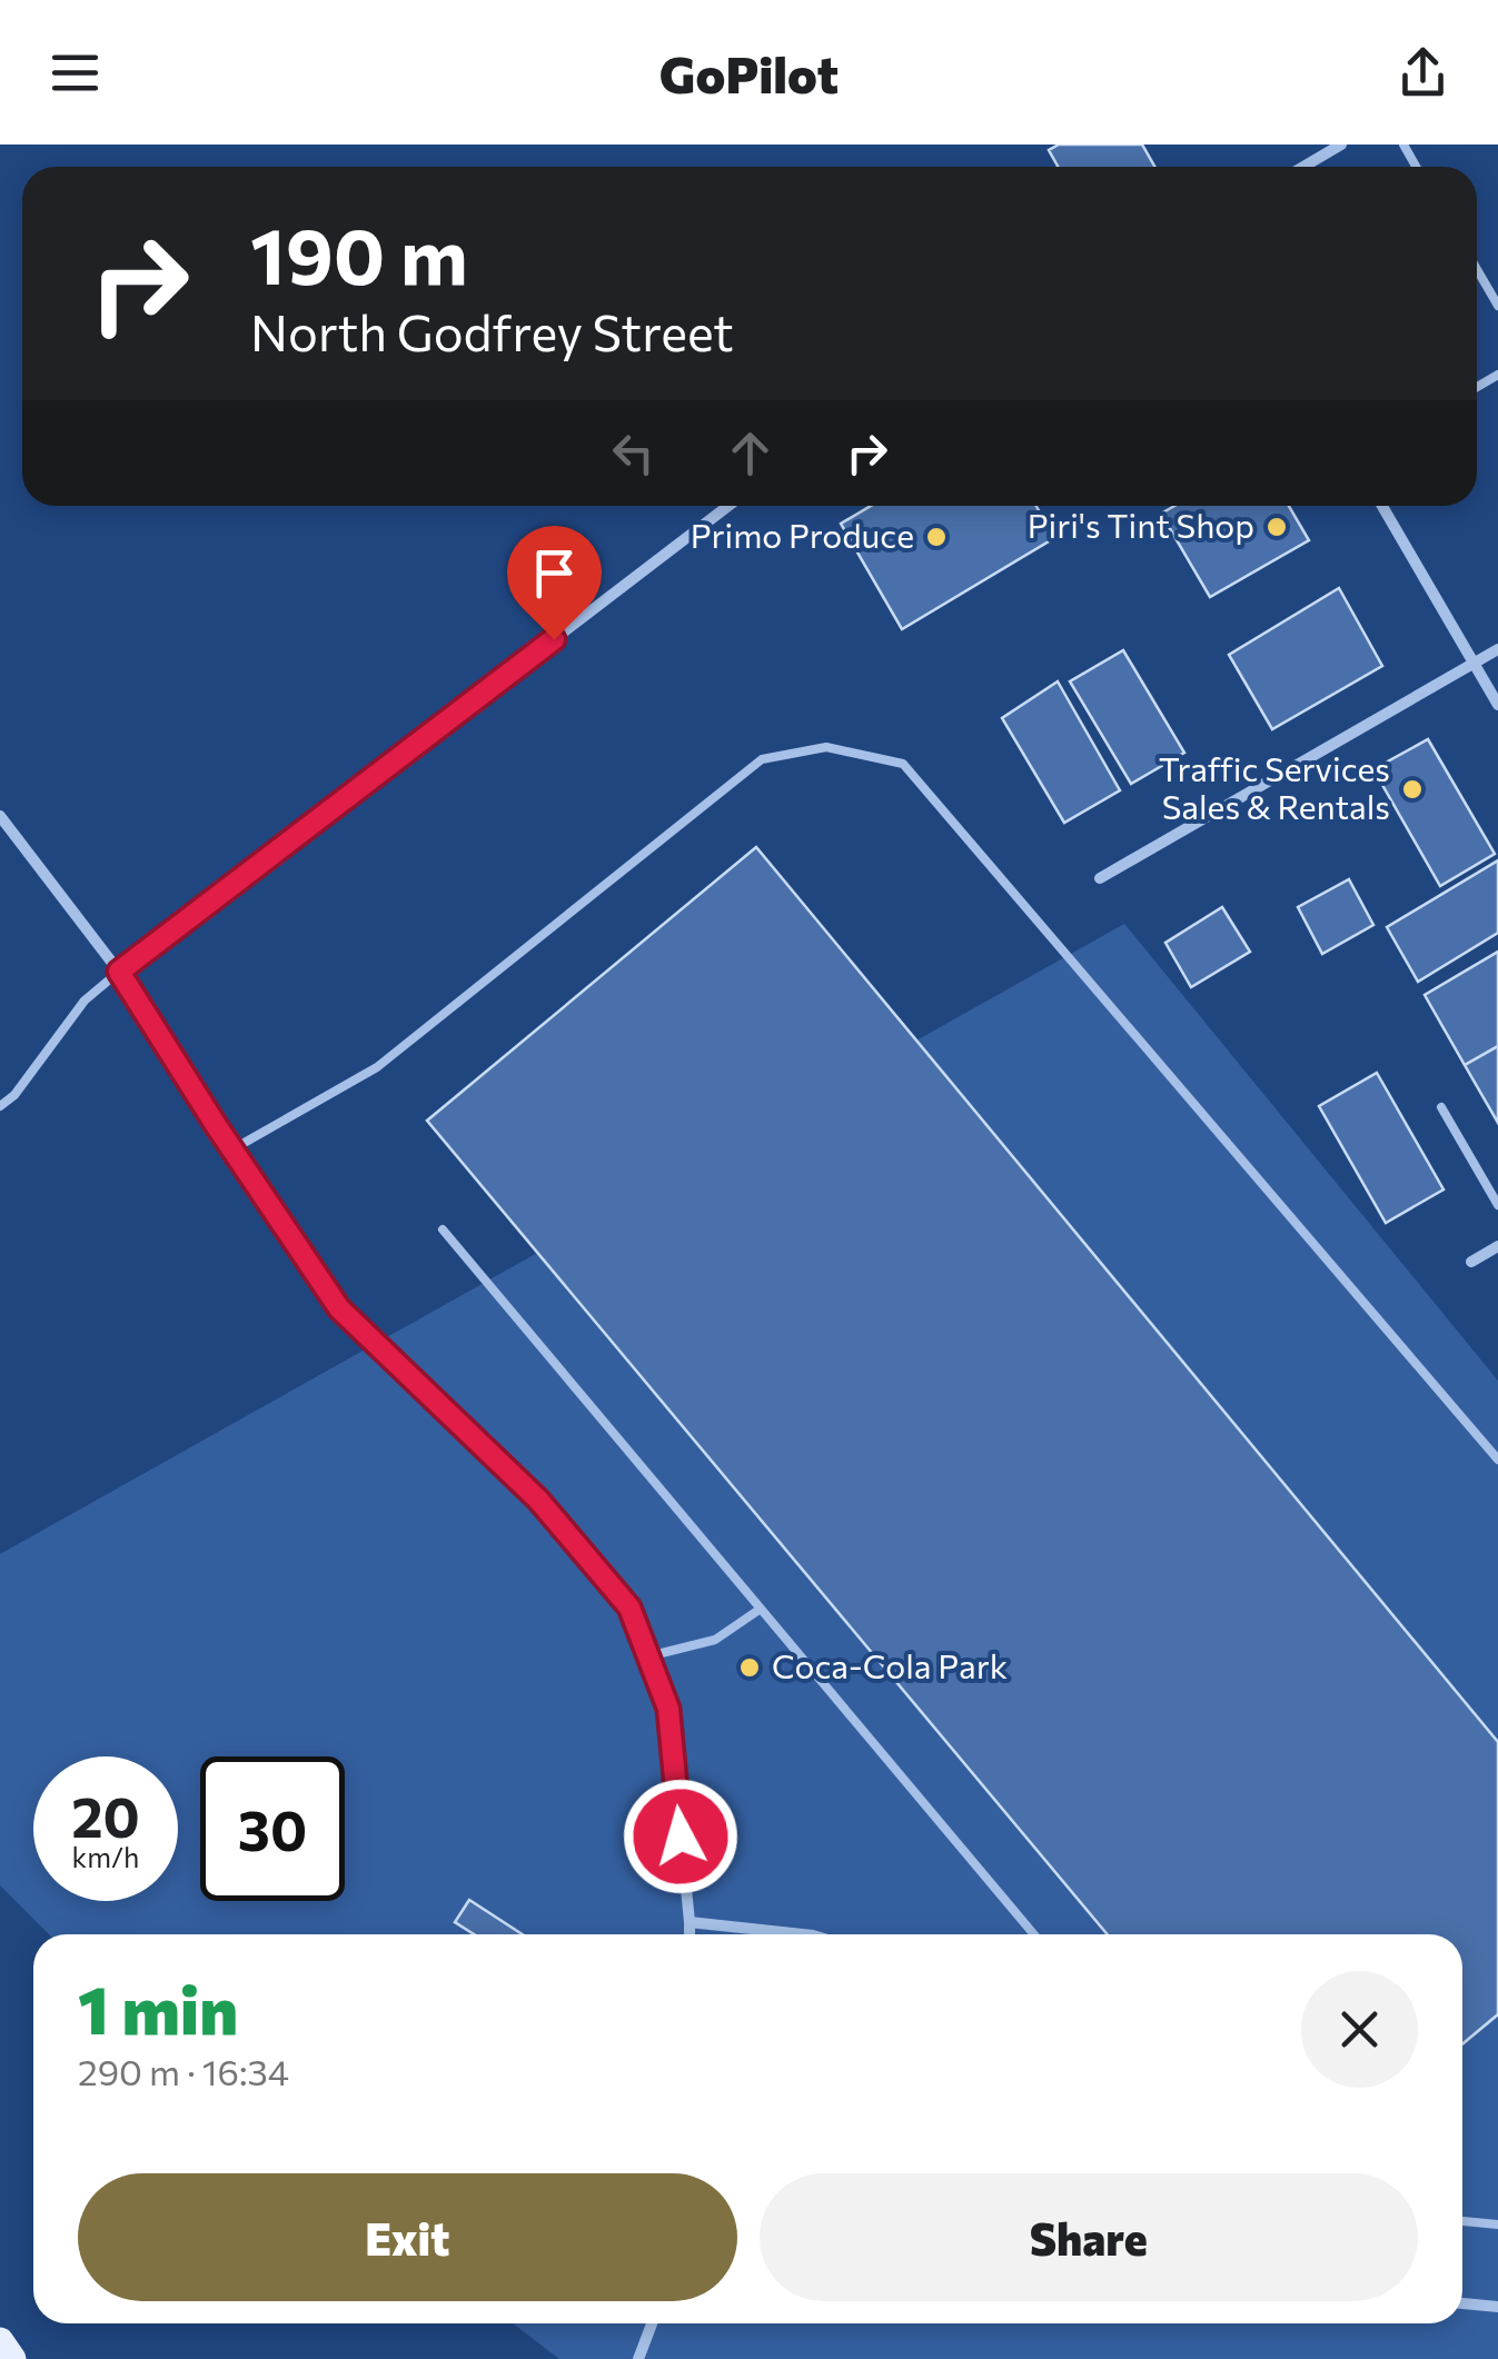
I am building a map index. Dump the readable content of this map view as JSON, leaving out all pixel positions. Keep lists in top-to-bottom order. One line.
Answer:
{"places":["Piri's Tint Shop","Primo Produce","Traffic Services Sales & Rentals","Coca-Cola Park"],"page":{"header":"GoPilot","turn":["190 m","North Godfrey Street"],"speed":"20 km/h","limit":"30","heading":["1 min","290 m · 16:34"],"buttons":["Exit","Share"]}}
